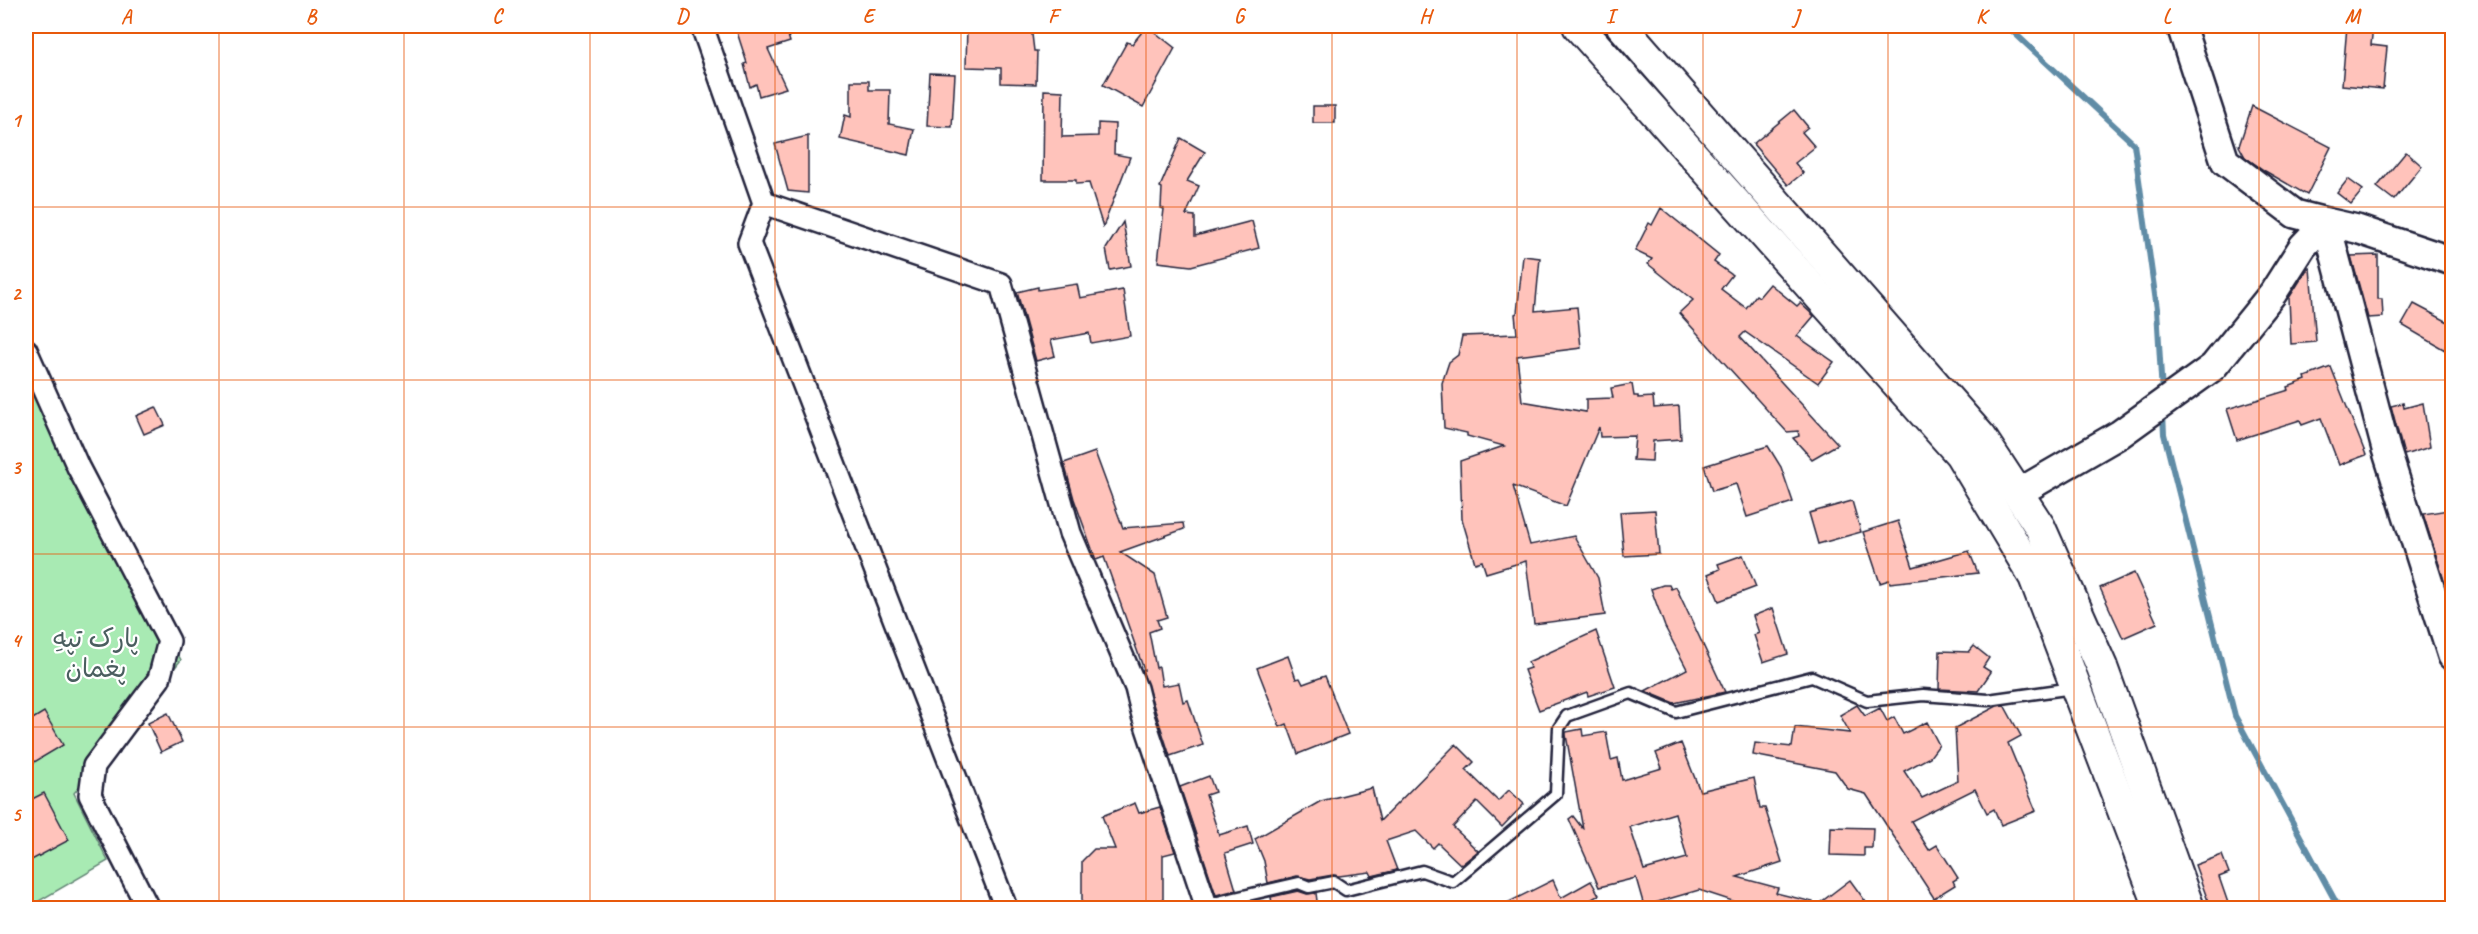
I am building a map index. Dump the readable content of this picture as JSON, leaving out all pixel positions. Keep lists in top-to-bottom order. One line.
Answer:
{"parks":["پارک تپهِ پغمان"],"grid":{"columns":["A","B","C","D","E","F","G","H","I","J","K","L","M"],"rows":["1","2","3","4","5"]}}
